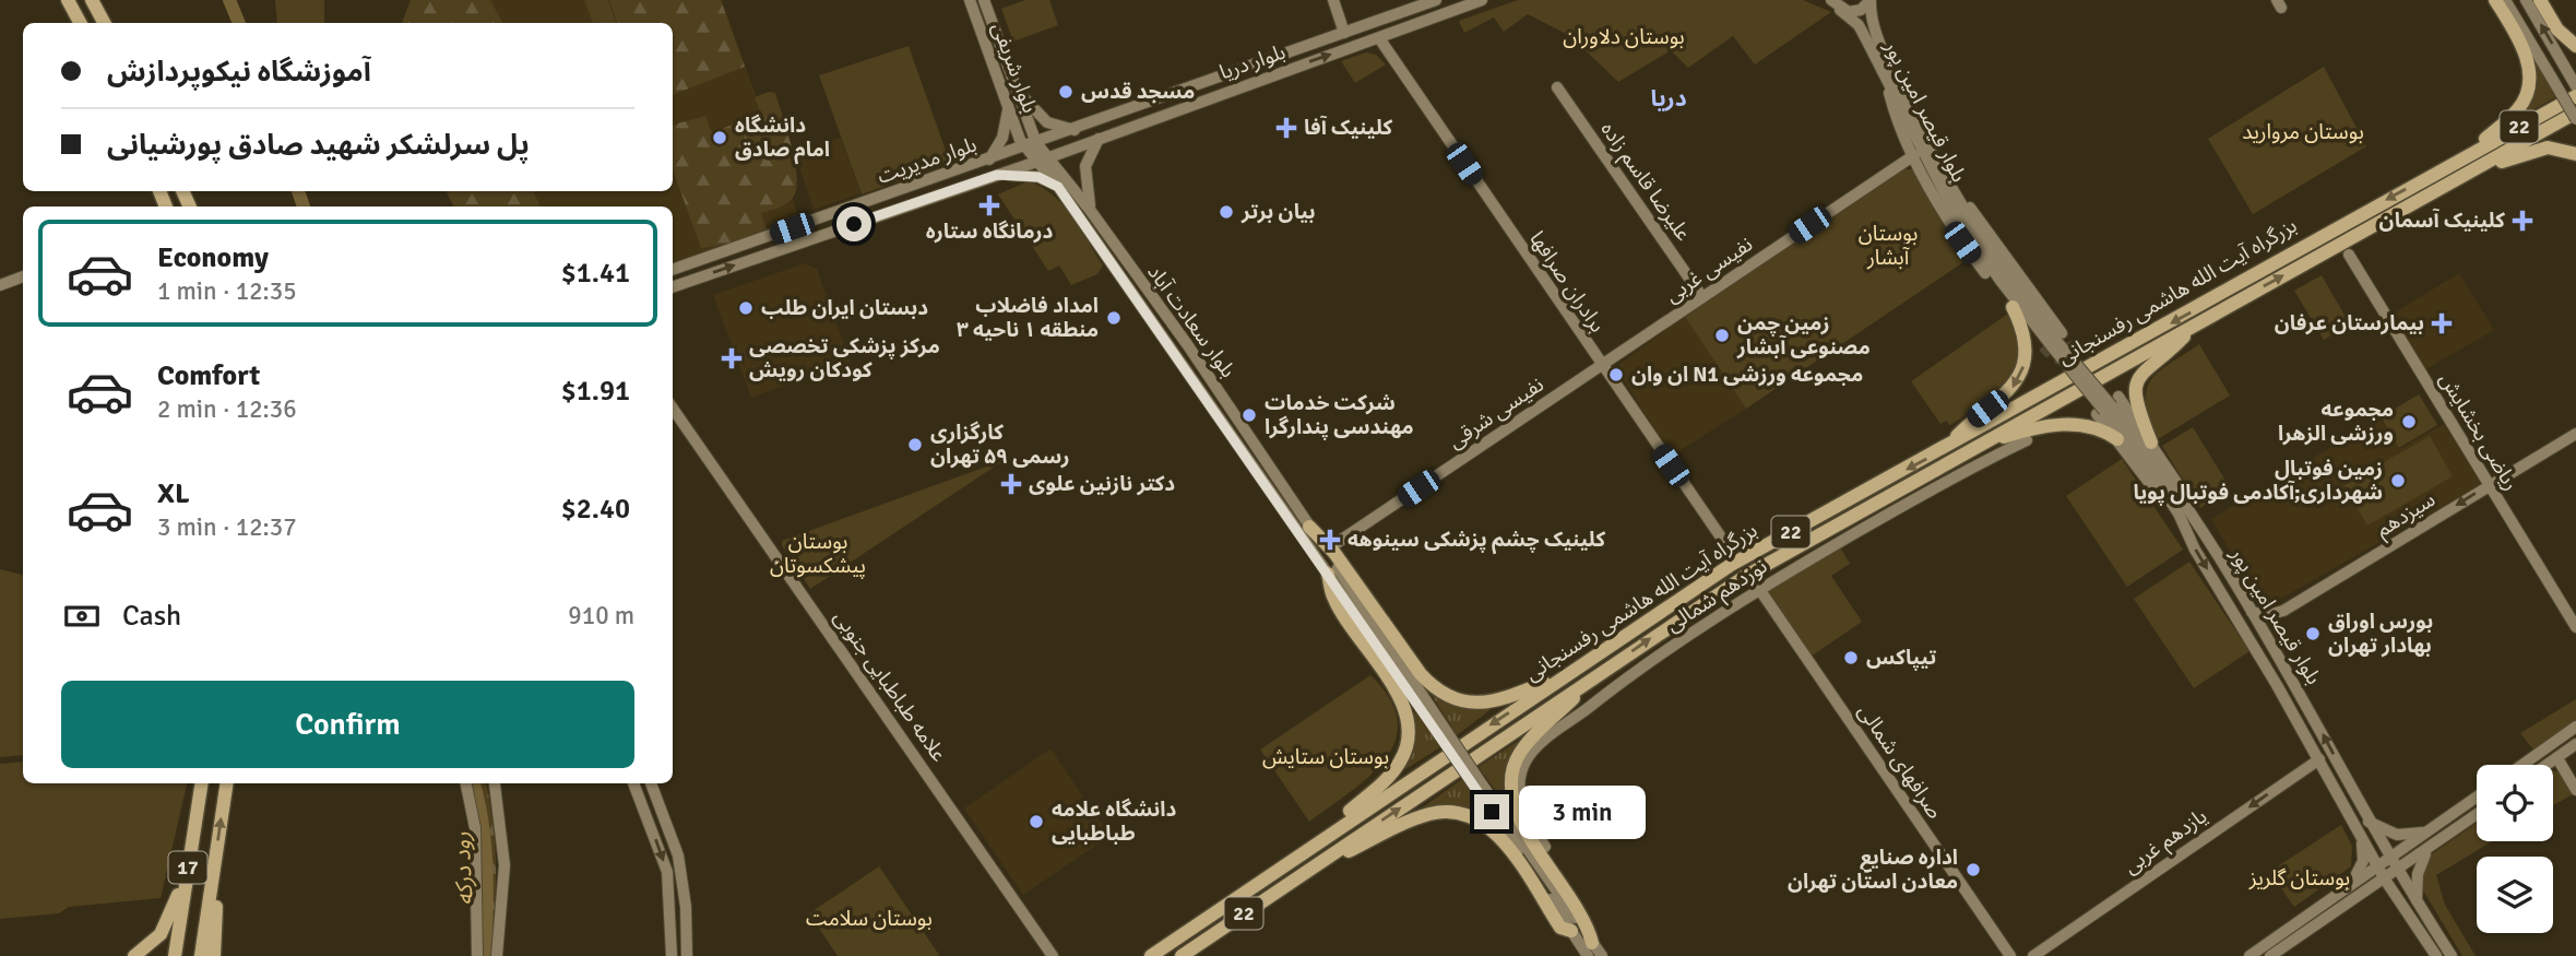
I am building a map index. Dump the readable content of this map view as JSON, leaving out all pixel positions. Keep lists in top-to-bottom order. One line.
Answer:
{"streets":{"highway":["22","بزرگراه آیت الله هاشمی رفسنجانی","17"],"main road":["بلوار دریا","بلوار شریفی","بلوار قیصر امین پور","بلوار مدیریت","علیرضا قاسم زاده","نفیسی غربی","برادران صرافها","بلوار سعادت آباد","نفیسی شرقی","ریاضی بخشایش","سیزدهم","نوزدهم شمالی","علامه طباطبایی جنوبی","صرافهای شمالی","یازدهم غربی"]},"crossings":[["بلوار دریا","بلوار شریفی"],["بلوار دریا","بلوار مدیریت"],["بلوار دریا","برادران صرافها"],["بلوار دریا","بلوار سعادت آباد"],["بلوار شریفی","بلوار مدیریت"],["بلوار شریفی","بلوار سعادت آباد"],["بلوار قیصر امین پور","سیزدهم"],["بلوار قیصر امین پور","یازدهم غربی"],["بلوار مدیریت","بلوار سعادت آباد"],["علیرضا قاسم زاده","نفیسی غربی"],["نفیسی غربی","برادران صرافها"],["نفیسی غربی","نفیسی شرقی"],["برادران صرافها","نفیسی شرقی"],["ریاضی بخشایش","سیزدهم"],["نوزدهم شمالی","صرافهای شمالی"]],"one_way":["سیزدهم","یازدهم غربی"],"districts":["دریا"],"water":["رود درکه"],"parks":["بوستان دلاوران","بوستان مروارید","بوستان آبشار","بوستان پیشکسوتان","بوستان ستایش","بوستان گلریز","بوستان سلامت"],"places":{"other":["مسجد قدس","دانشگاه امام صادق","بیان برتر","دبستان ایران طلب","امداد فاضلاب منطقه ۱ ناحیه ۳","زمین چمن مصنوعی آبشار","ان وان N1 مجموعه ورزشی","شرکت خدمات مهندسى پندارگرا","مجموعه ورزشی الزهرا","کارگزاری رسمی ۵۹ تهران","زمین فوتبال شهرداری;آکادمی فوتبال پویا","بورس اوراق بهادار تهران","تیپاکس","دانشگاه علامه طباطبایی","اداره صنایع معادن استان تهران"],"health":["کلینیک آفا","درمانگاه ستاره","کلینیک آسمان","بیمارستان عرفان","مرکز پزشکی تخصصی کودکان رویش","دکتر نازنین علوی","کلینیک چشم پزشکی سینوهه"]},"page":{"banner":["آموزشگاه نیکوپردازش","پل سرلشکر شهید صادق پورشیانی"],"list":[{"name":"Economy","note":"1 min · 12:35","value":"$1.41"},{"name":"Comfort","note":"2 min · 12:36","value":"$1.91"},{"name":"XL","note":"3 min · 12:37","value":"$2.40"}],"pay":["Cash","910 m"],"buttons":"Confirm","bubble":"3 min"}}
